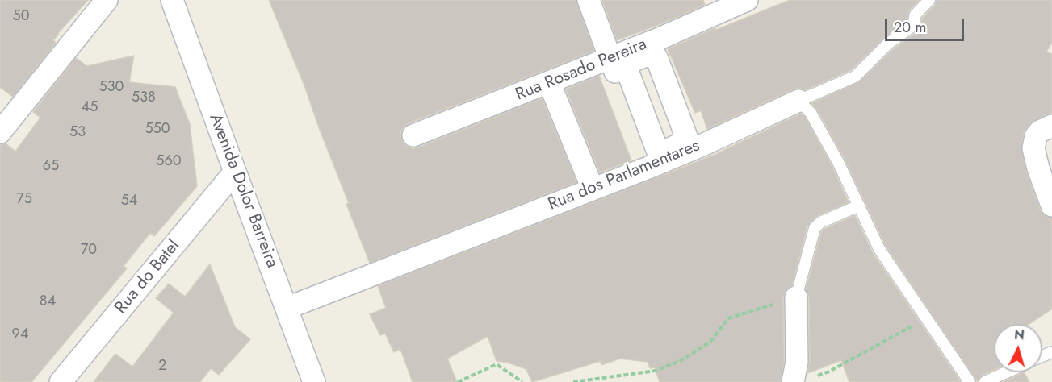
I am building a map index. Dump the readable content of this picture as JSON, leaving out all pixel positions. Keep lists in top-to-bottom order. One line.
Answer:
{"streets":{"street":["Rua Rosado Pereira","Rua dos Parlamentares","Avenida Dolor Barreira","Rua do Batel"]},"crossings":[["Rua dos Parlamentares","Avenida Dolor Barreira"],["Avenida Dolor Barreira","Rua do Batel"]],"house_numbers":["50","530","538","45","550","53","560","65","75","54","70","84","94","2"],"scale_bar":"20 m","north":"top"}
